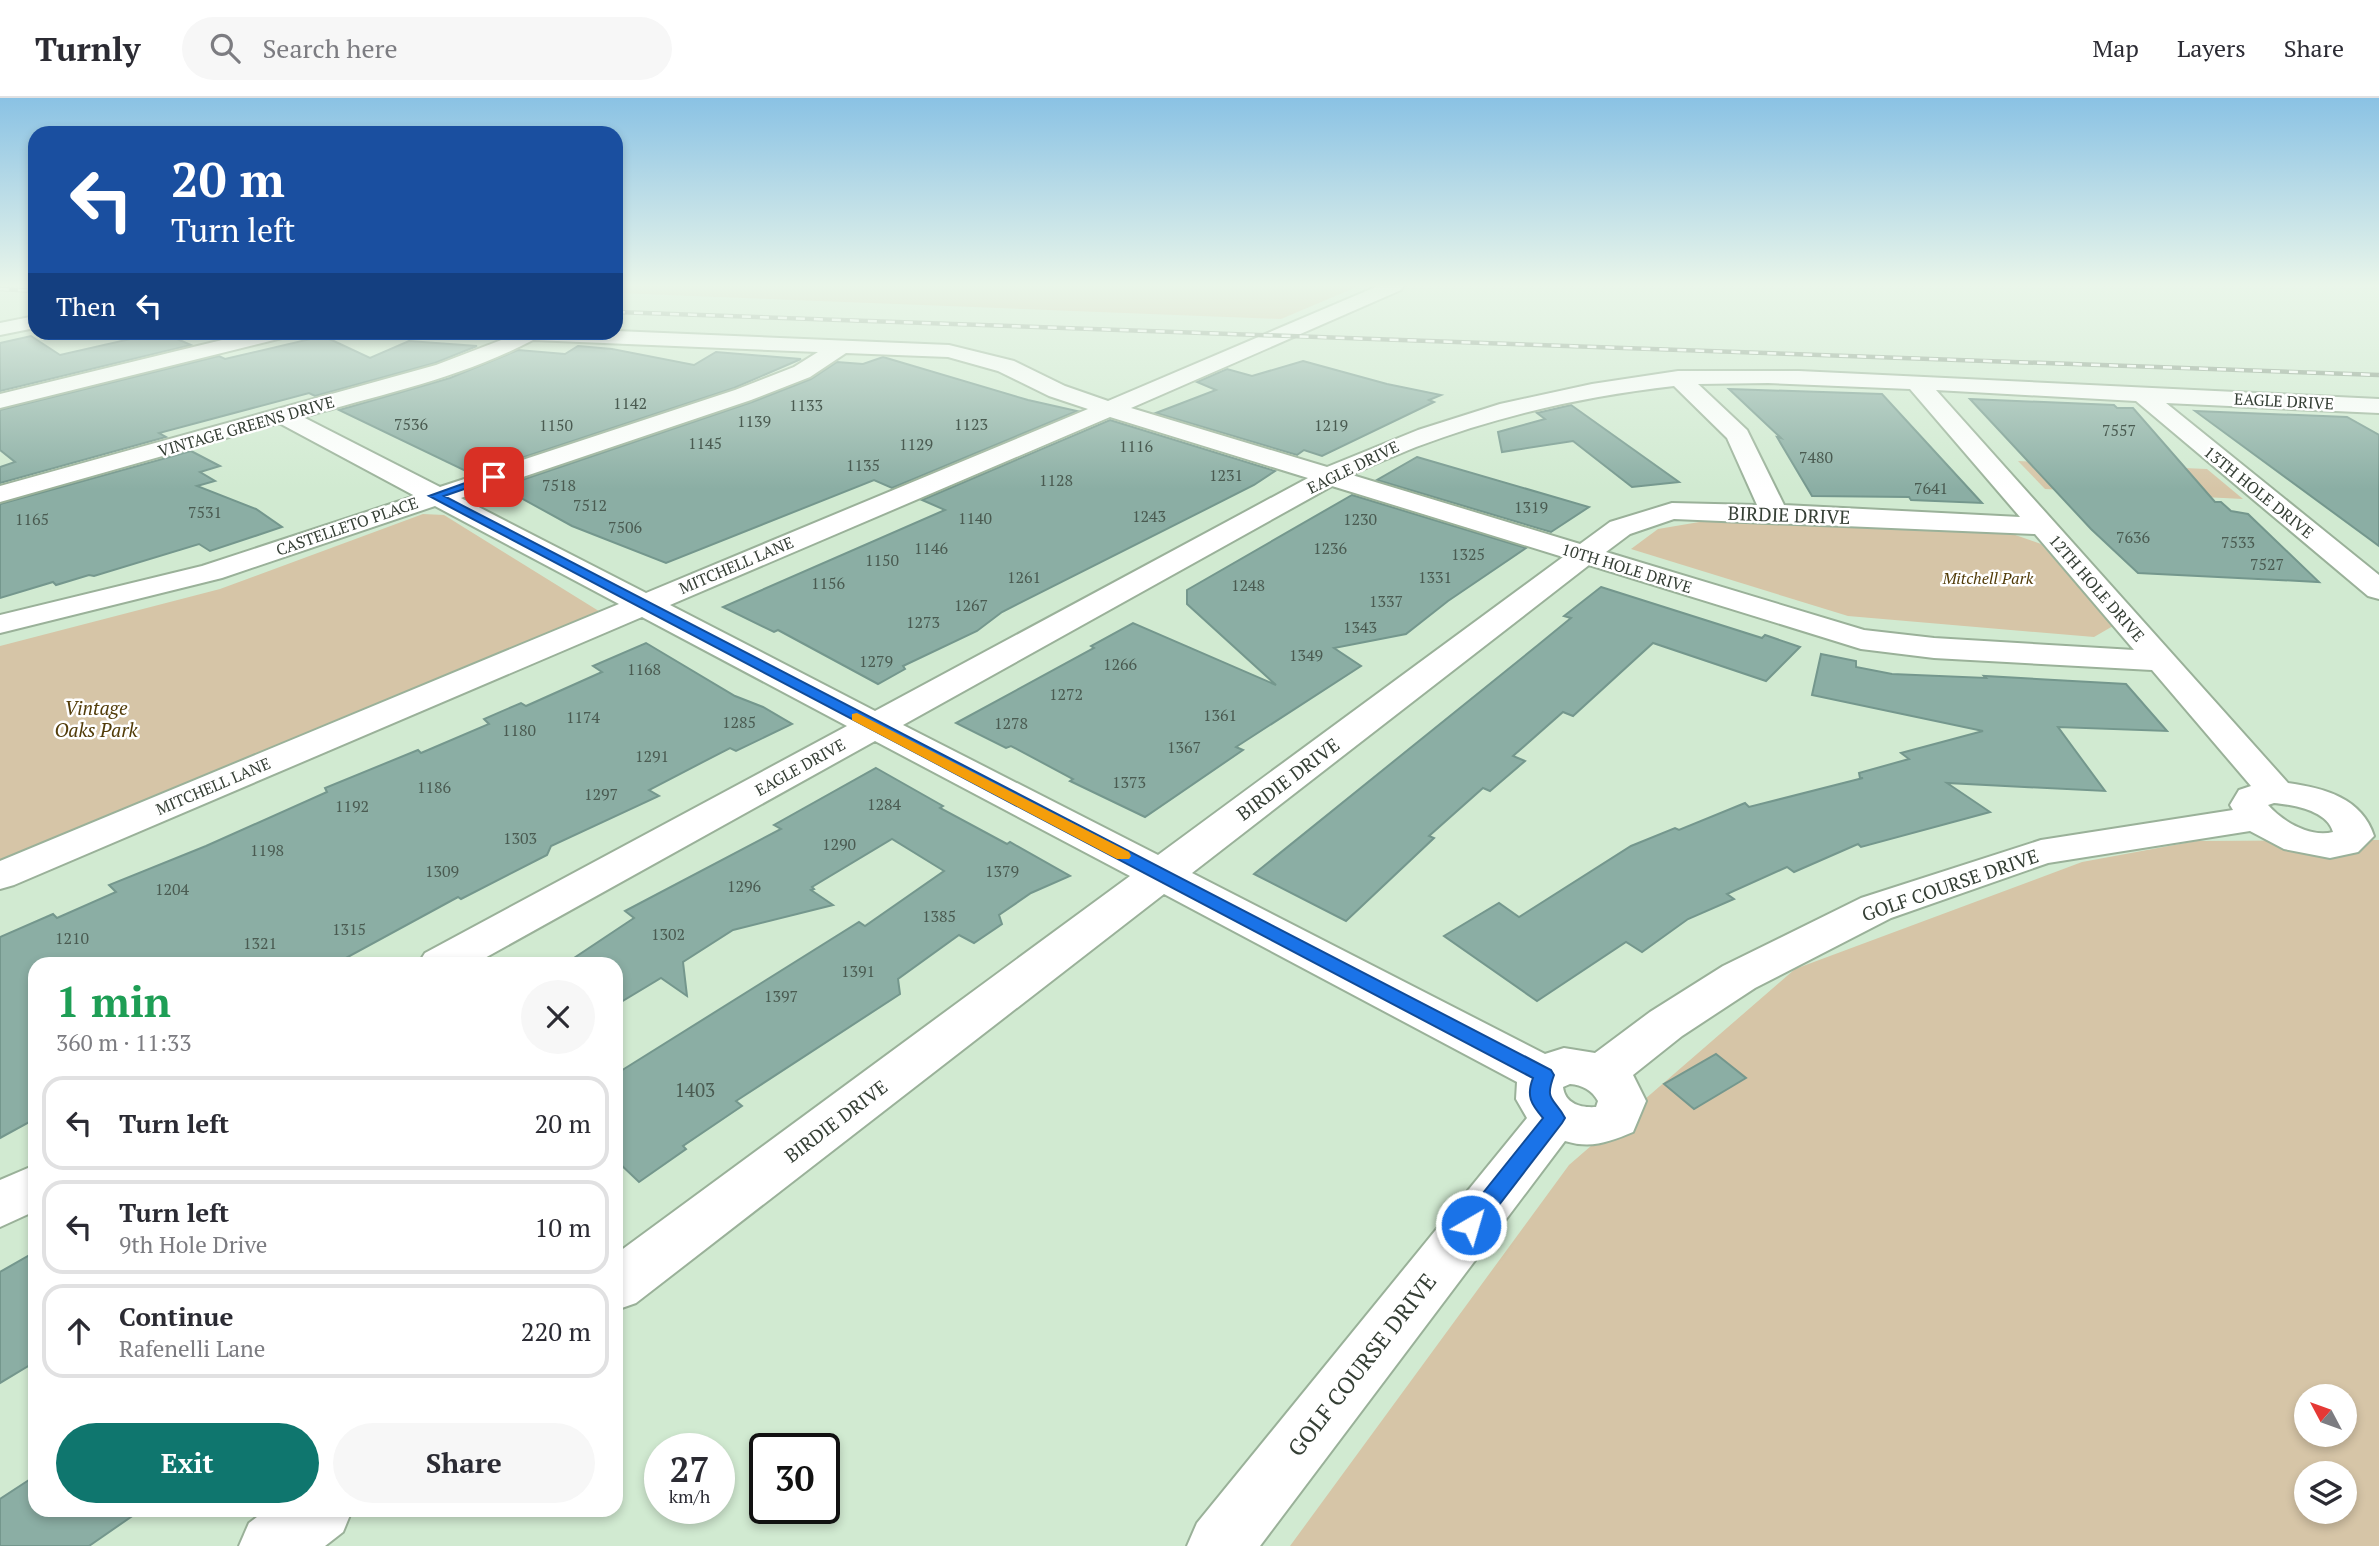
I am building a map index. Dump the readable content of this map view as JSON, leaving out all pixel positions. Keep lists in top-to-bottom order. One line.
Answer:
{"streets":{"street":["EAGLE DRIVE","VINTAGE GREENS DRIVE","13TH HOLE DRIVE","BIRDIE DRIVE","CASTELLETO PLACE","MITCHELL LANE","10TH HOLE DRIVE","12TH HOLE DRIVE","GOLF COURSE DRIVE"]},"crossings":[["EAGLE DRIVE","13TH HOLE DRIVE"],["EAGLE DRIVE","10TH HOLE DRIVE"],["EAGLE DRIVE","12TH HOLE DRIVE"],["BIRDIE DRIVE","10TH HOLE DRIVE"],["BIRDIE DRIVE","12TH HOLE DRIVE"],["MITCHELL LANE","10TH HOLE DRIVE"],["10TH HOLE DRIVE","12TH HOLE DRIVE"],["12TH HOLE DRIVE","GOLF COURSE DRIVE"]],"parks":["Mitchell Park","Vintage Oaks Park"],"house_numbers":["1142","1133","1139","7536","1123","1150","1219","7557","1145","1129","1116","7480","1135","1231","1128","7518","7641","7512","1319","7531","1243","1140","1165","1230","7506","7636","7533","1146","1236","1325","1150","7527","1261","1331","1156","1248","1337","1267","1273","1343","1349","1279","1266","1168","1272","1361","1174","1285","1278","1180","1367","1291","1373","1186","1297","1284","1192","1303","1290","1198","1309","1379","1296","1204","1385","1315","1302","1210","1321","1391","1397","1403"],"north":"top left","page":{"header":"Turnly","search":"Search here","nav":["Map","Layers","Share"],"turn":["20 m","Turn left"],"then":"Then","heading":["1 min","360 m · 11:33"],"list":[{"name":"Turn left","value":"20 m"},{"name":"Turn left","note":"9th Hole Drive","value":"10 m"},{"name":"Continue","note":"Rafenelli Lane","value":"220 m"}],"buttons":["Exit","Share"],"speed":"27 km/h","limit":"30"}}
